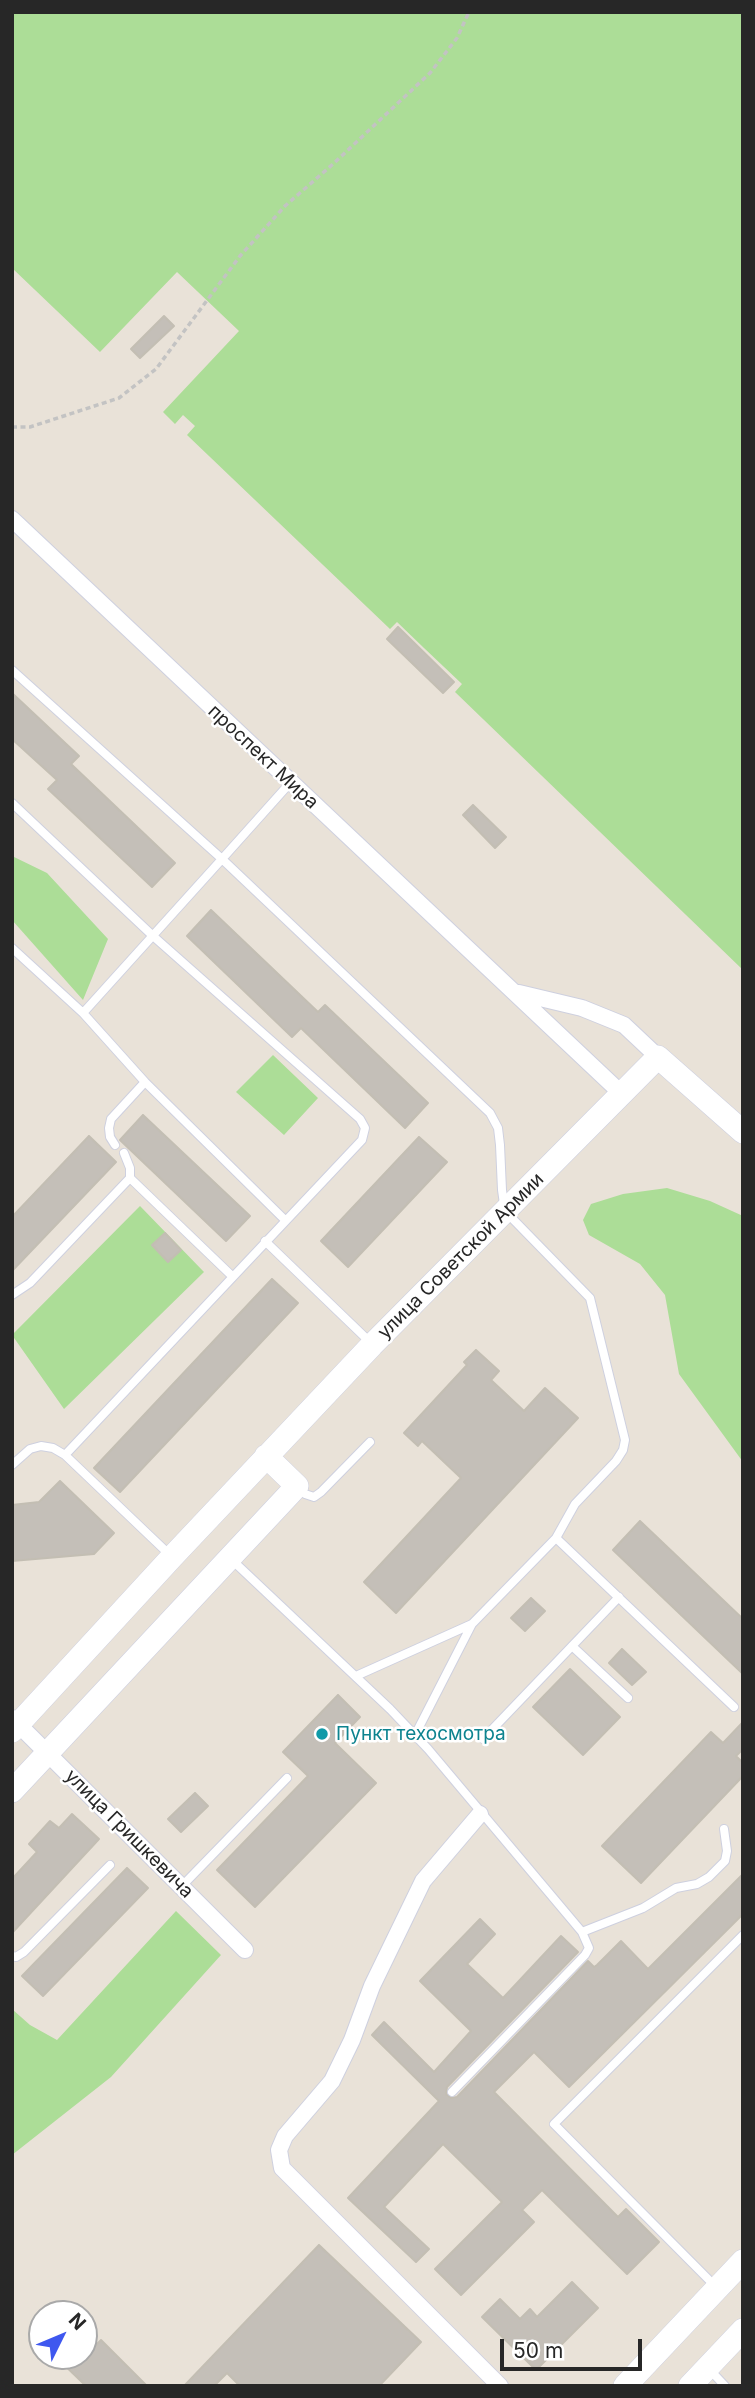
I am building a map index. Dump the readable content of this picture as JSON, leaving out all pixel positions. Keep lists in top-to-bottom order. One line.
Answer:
{"streets":{"street":["проспект Мира","улица Советской Армии","улица Гришкевича"]},"crossings":[["проспект Мира","улица Советской Армии"],["улица Советской Армии","улица Гришкевича"]],"places":["Пункт техосмотра"],"scale_bar":"50 m","north":"top right"}
